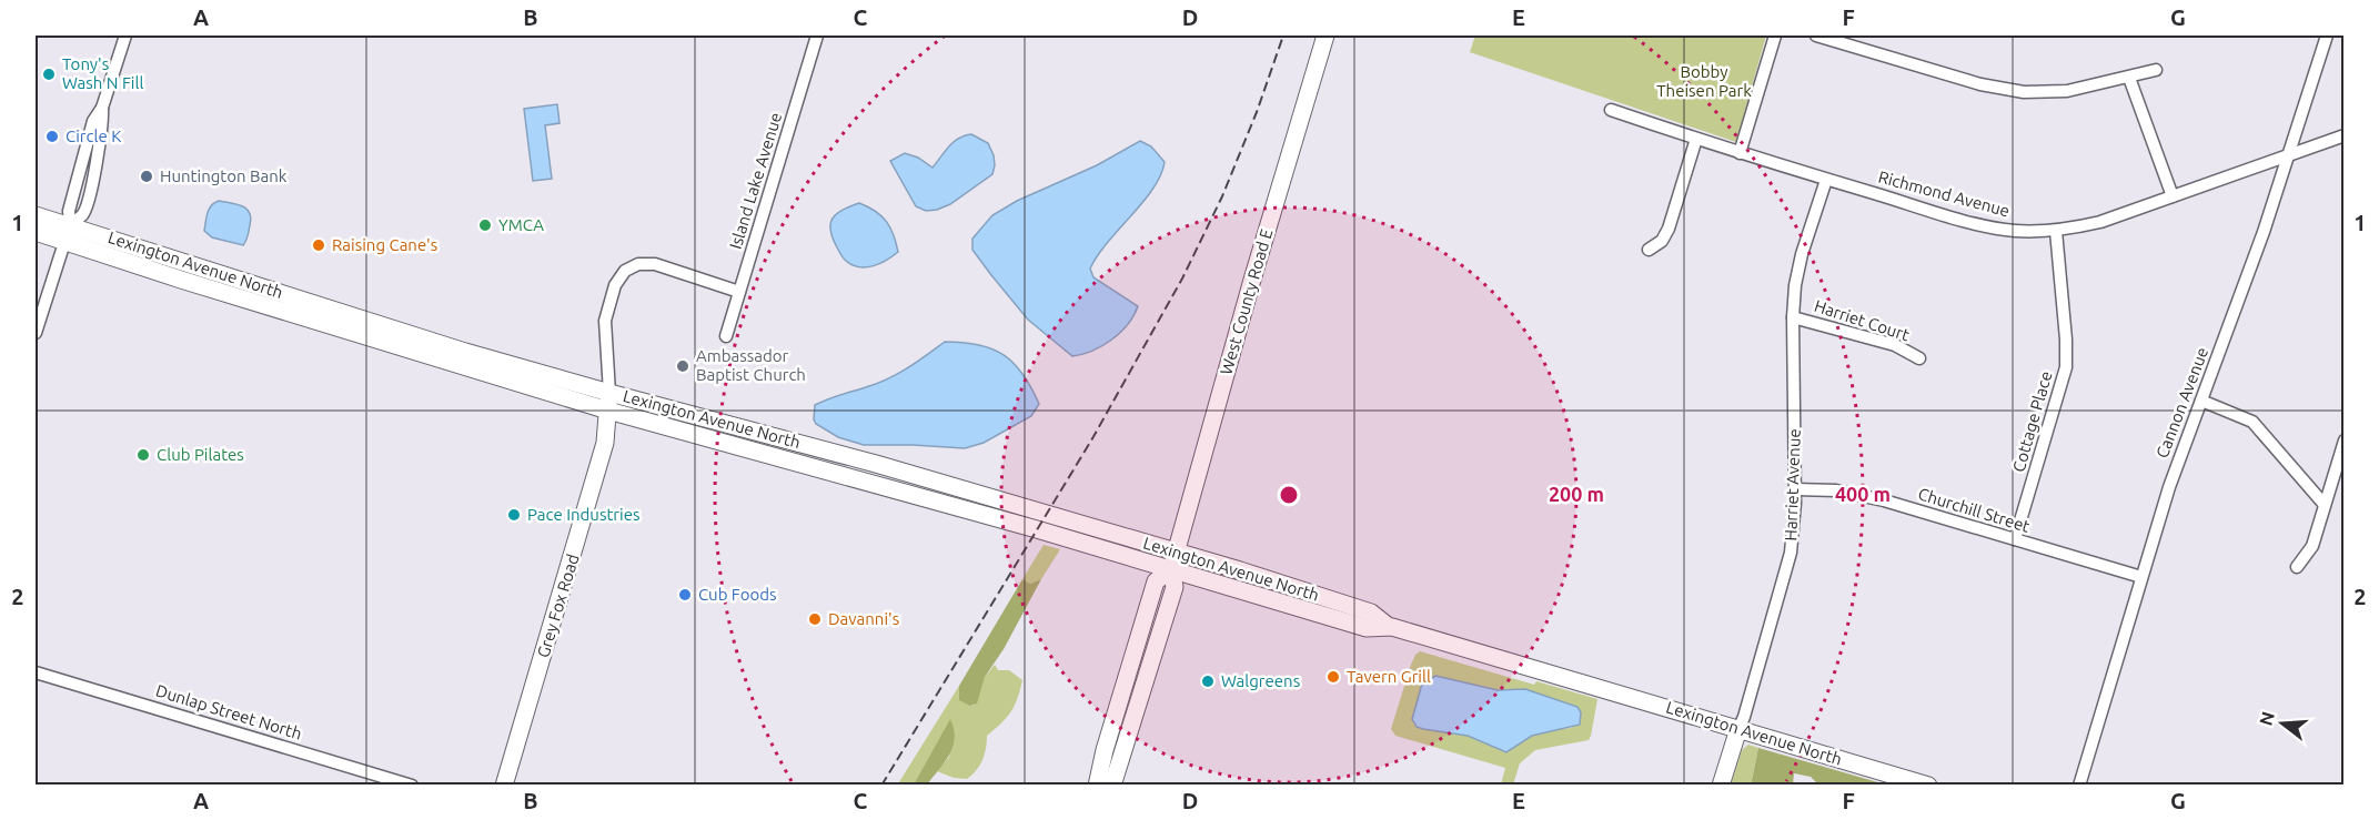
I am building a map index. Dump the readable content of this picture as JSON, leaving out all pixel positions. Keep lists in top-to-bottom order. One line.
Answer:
{"streets":{"main road":["Lexington Avenue North","West County Road E","Harriet Avenue","Grey Fox Road"],"street":["Island Lake Avenue","Richmond Avenue","Harriet Court","Cannon Avenue","Cottage Place","Churchill Street","Dunlap Street North"]},"crossings":[["Island Lake Avenue","Grey Fox Road"],["Richmond Avenue","Cannon Avenue"],["Richmond Avenue","Cottage Place"],["Richmond Avenue","Harriet Avenue"],["Lexington Avenue North","West County Road E"],["Lexington Avenue North","Harriet Avenue"],["Lexington Avenue North","Grey Fox Road"],["Harriet Court","Harriet Avenue"],["Cannon Avenue","Churchill Street"],["Cottage Place","Churchill Street"],["Harriet Avenue","Churchill Street"]],"parks":["Bobby Theisen Park"],"places":["Tony's Wash N Fill","Circle K","Huntington Bank","YMCA","Raising Cane's","Ambassador Baptist Church","Club Pilates","Pace Industries","Cub Foods","Davanni's","Tavern Grill","Walgreens"],"north":"left","grid":{"columns":["A","B","C","D","E","F","G"],"rows":["1","2"]},"rings":["200 m","400 m"]}
